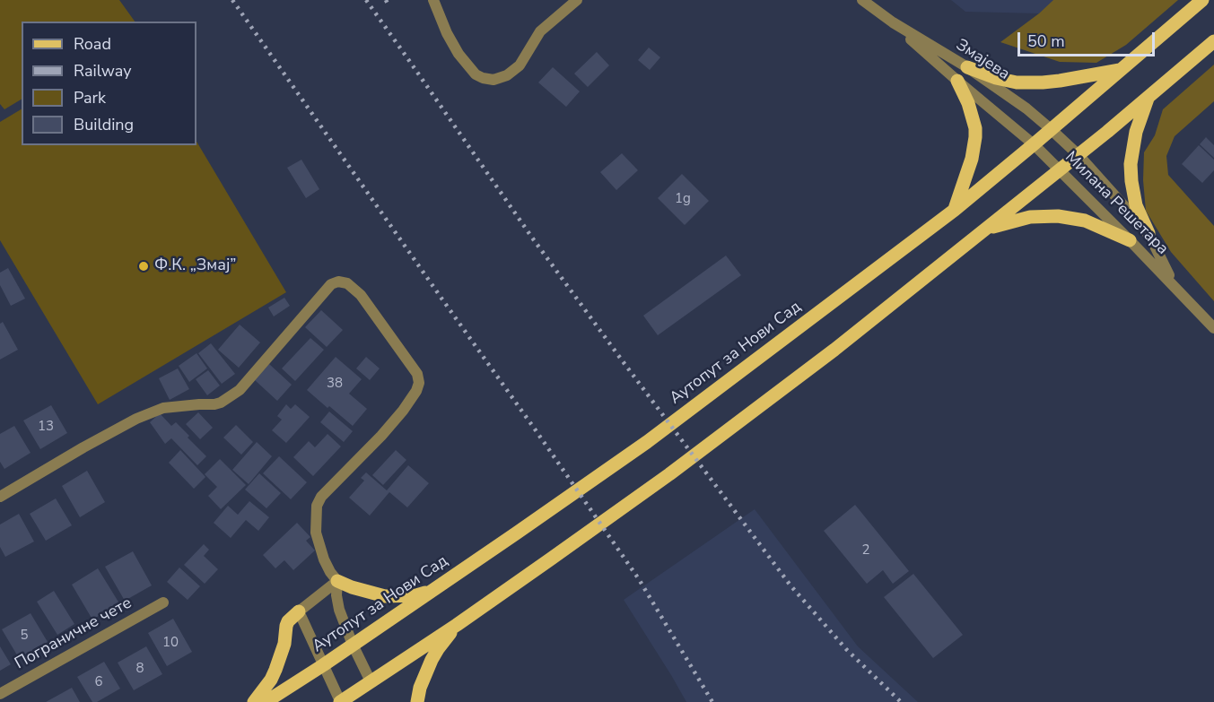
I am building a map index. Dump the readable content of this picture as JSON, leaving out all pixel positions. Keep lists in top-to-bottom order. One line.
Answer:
{"streets":{"main road":["Аутопут за Нови Сад"],"street":["Змајева","Милана Решетара","Пограничне чете"]},"crossings":[["Змајева","Милана Решетара"],["Змајева","Аутопут за Нови Сад"],["Милана Решетара","Аутопут за Нови Сад"]],"places":["Ф.К. „Змај”"],"house_numbers":["1g","38","13","2","5","10","8","6"],"legend":["Road","Railway","Park","Building"],"scale_bar":"50 m"}
